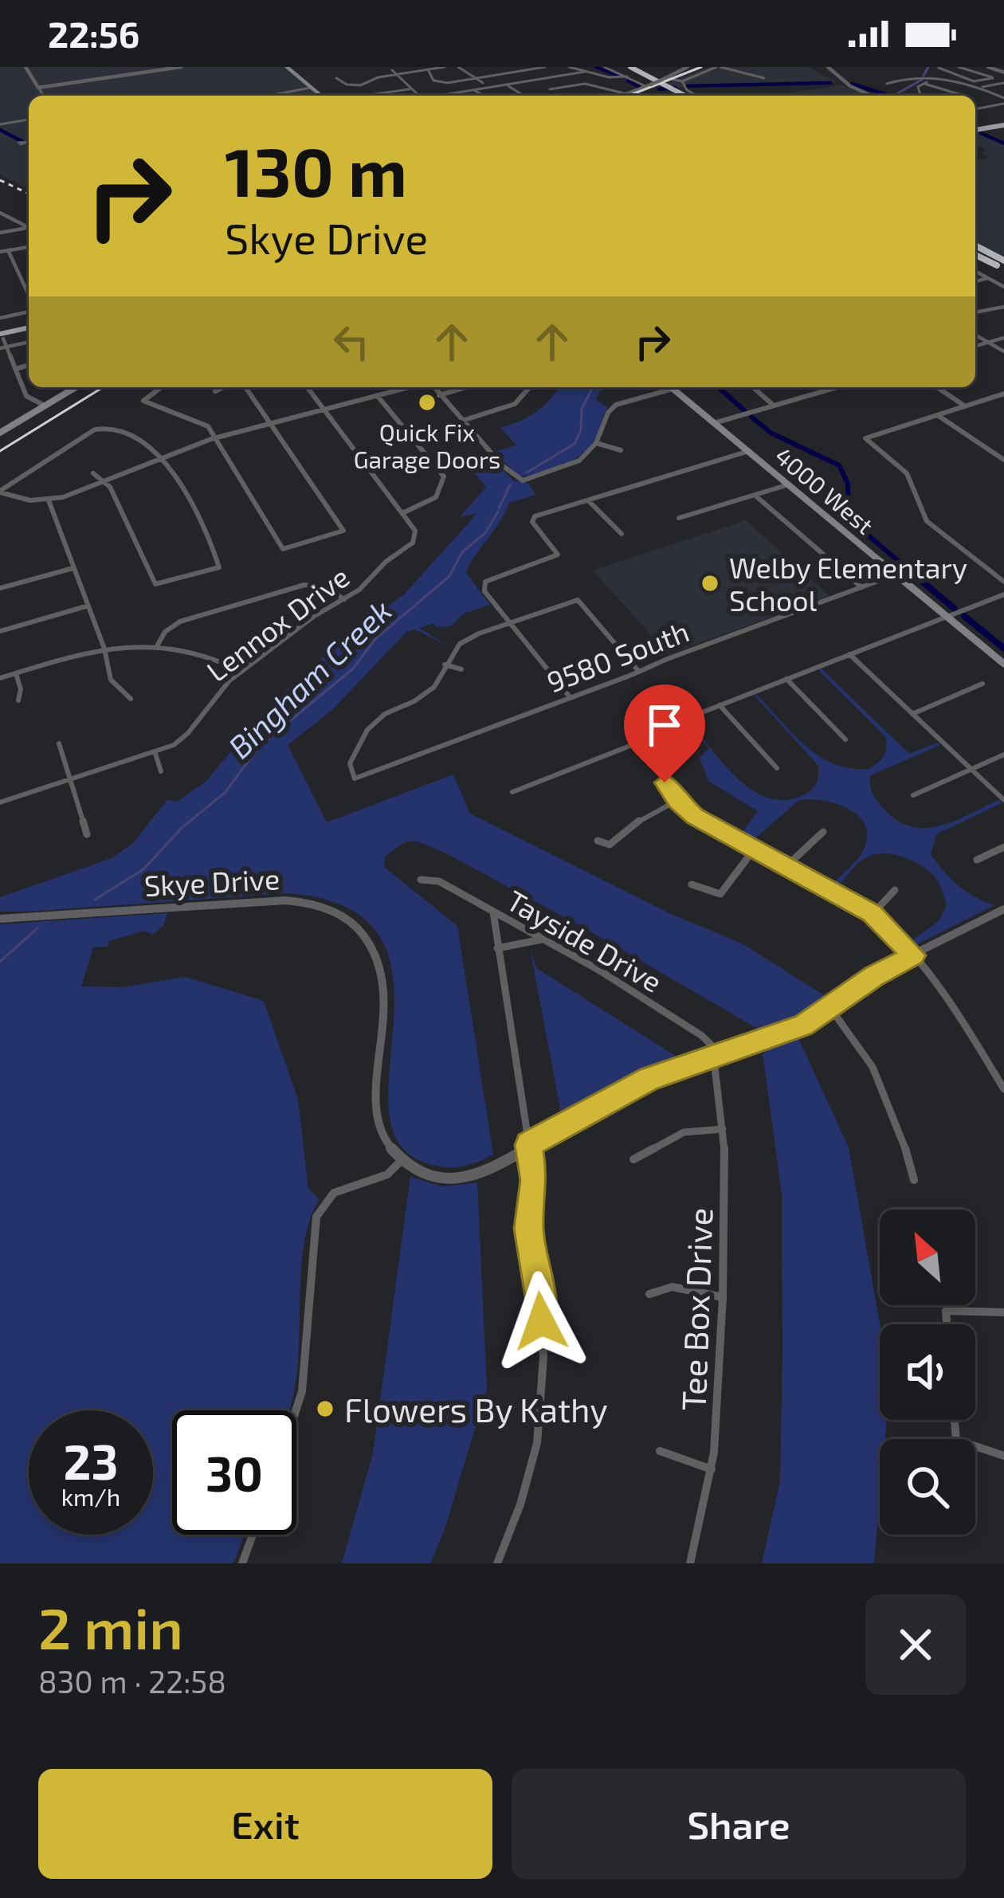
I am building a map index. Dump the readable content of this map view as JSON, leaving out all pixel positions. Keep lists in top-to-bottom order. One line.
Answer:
{"streets":{"main road":["4000 West"],"street":["Lennox Drive","9580 South","Skye Drive","Tayside Drive","Tee Box Drive"]},"crossings":[["4000 West","9580 South"],["Tayside Drive","Tee Box Drive"]],"water":["Bingham Creek"],"places":["Quick Fix Garage Doors","Welby Elementary School","Flowers By Kathy"],"north":"top left","page":{"status":"22:56","turn":["130 m","Skye Drive"],"speed":"23 km/h","limit":"30","heading":["2 min","830 m · 22:58"],"buttons":["Exit","Share"]}}
